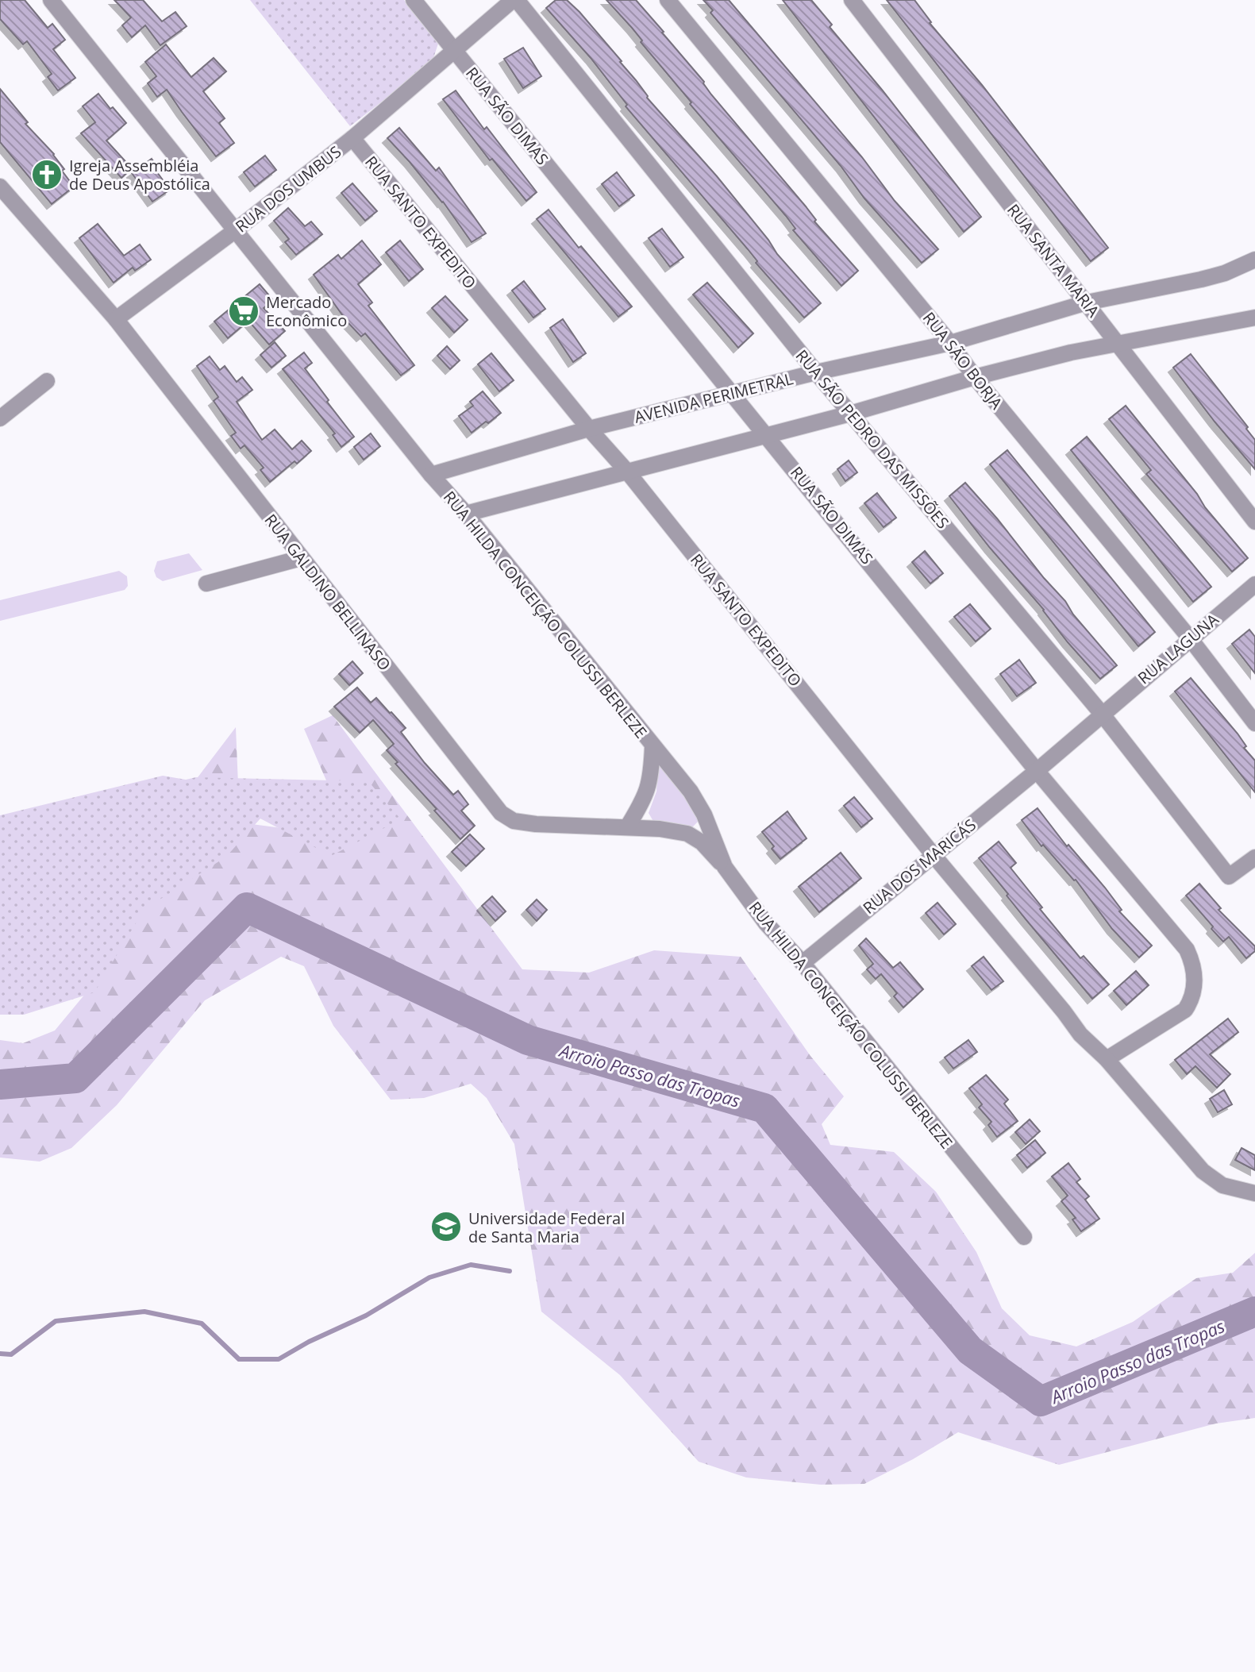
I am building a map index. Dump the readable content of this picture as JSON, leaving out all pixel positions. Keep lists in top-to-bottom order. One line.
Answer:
{"streets":{"street":["RUA SÃO DIMAS","RUA DOS UMBUS","RUA SANTO EXPEDITO","RUA SANTA MARIA","RUA SÃO BORJA","AVENIDA PERIMETRAL","RUA SÃO PEDRO DAS MISSÕES","RUA GALDINO BELLINASO","RUA HILDA CONCEIÇÃO COLUSSI BERLEZE","RUA LAGUNA","RUA DOS MARICÁS"]},"crossings":[["RUA SÃO DIMAS","RUA DOS UMBUS"],["RUA SÃO DIMAS","RUA SANTO EXPEDITO"],["RUA SÃO DIMAS","AVENIDA PERIMETRAL"],["RUA SÃO DIMAS","RUA LAGUNA"],["RUA SÃO DIMAS","RUA DOS MARICÁS"],["RUA DOS UMBUS","RUA SANTO EXPEDITO"],["RUA DOS UMBUS","RUA SÃO PEDRO DAS MISSÕES"],["RUA DOS UMBUS","RUA GALDINO BELLINASO"],["RUA DOS UMBUS","RUA HILDA CONCEIÇÃO COLUSSI BERLEZE"],["RUA SANTO EXPEDITO","AVENIDA PERIMETRAL"],["RUA SANTO EXPEDITO","RUA DOS MARICÁS"],["RUA SANTA MARIA","AVENIDA PERIMETRAL"],["RUA SÃO BORJA","AVENIDA PERIMETRAL"],["RUA SÃO BORJA","RUA LAGUNA"],["AVENIDA PERIMETRAL","RUA SÃO PEDRO DAS MISSÕES"],["AVENIDA PERIMETRAL","RUA HILDA CONCEIÇÃO COLUSSI BERLEZE"],["RUA SÃO PEDRO DAS MISSÕES","RUA LAGUNA"],["RUA GALDINO BELLINASO","RUA HILDA CONCEIÇÃO COLUSSI BERLEZE"],["RUA HILDA CONCEIÇÃO COLUSSI BERLEZE","RUA DOS MARICÁS"],["RUA LAGUNA","RUA DOS MARICÁS"]],"water":["Arroio Passo das Tropas"],"places":{"church":["Igreja Assembléia de Deus Apostólica"],"supermarket":["Mercado Econômico"],"school or university":["Universidade Federal de Santa Maria"]}}
